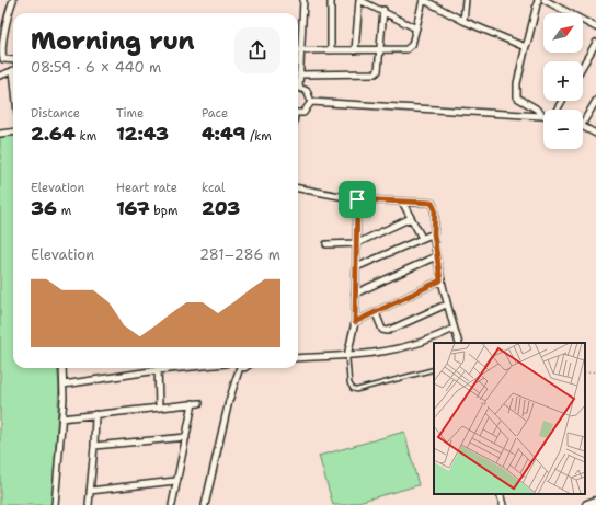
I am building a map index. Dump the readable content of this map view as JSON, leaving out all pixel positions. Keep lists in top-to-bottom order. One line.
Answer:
{"north":"top right","page":{"map_buttons":["+","−"],"heading":["Morning run","08:59 · 6 × 440 m"],"stats":[["Distance","2.64 km"],["Time","12:43"],["Pace","4:49 /km"],["Elevation","36 m"],["Heart rate","167 bpm"],["kcal","203"]],"chart":["Elevation","281–286 m"]}}
